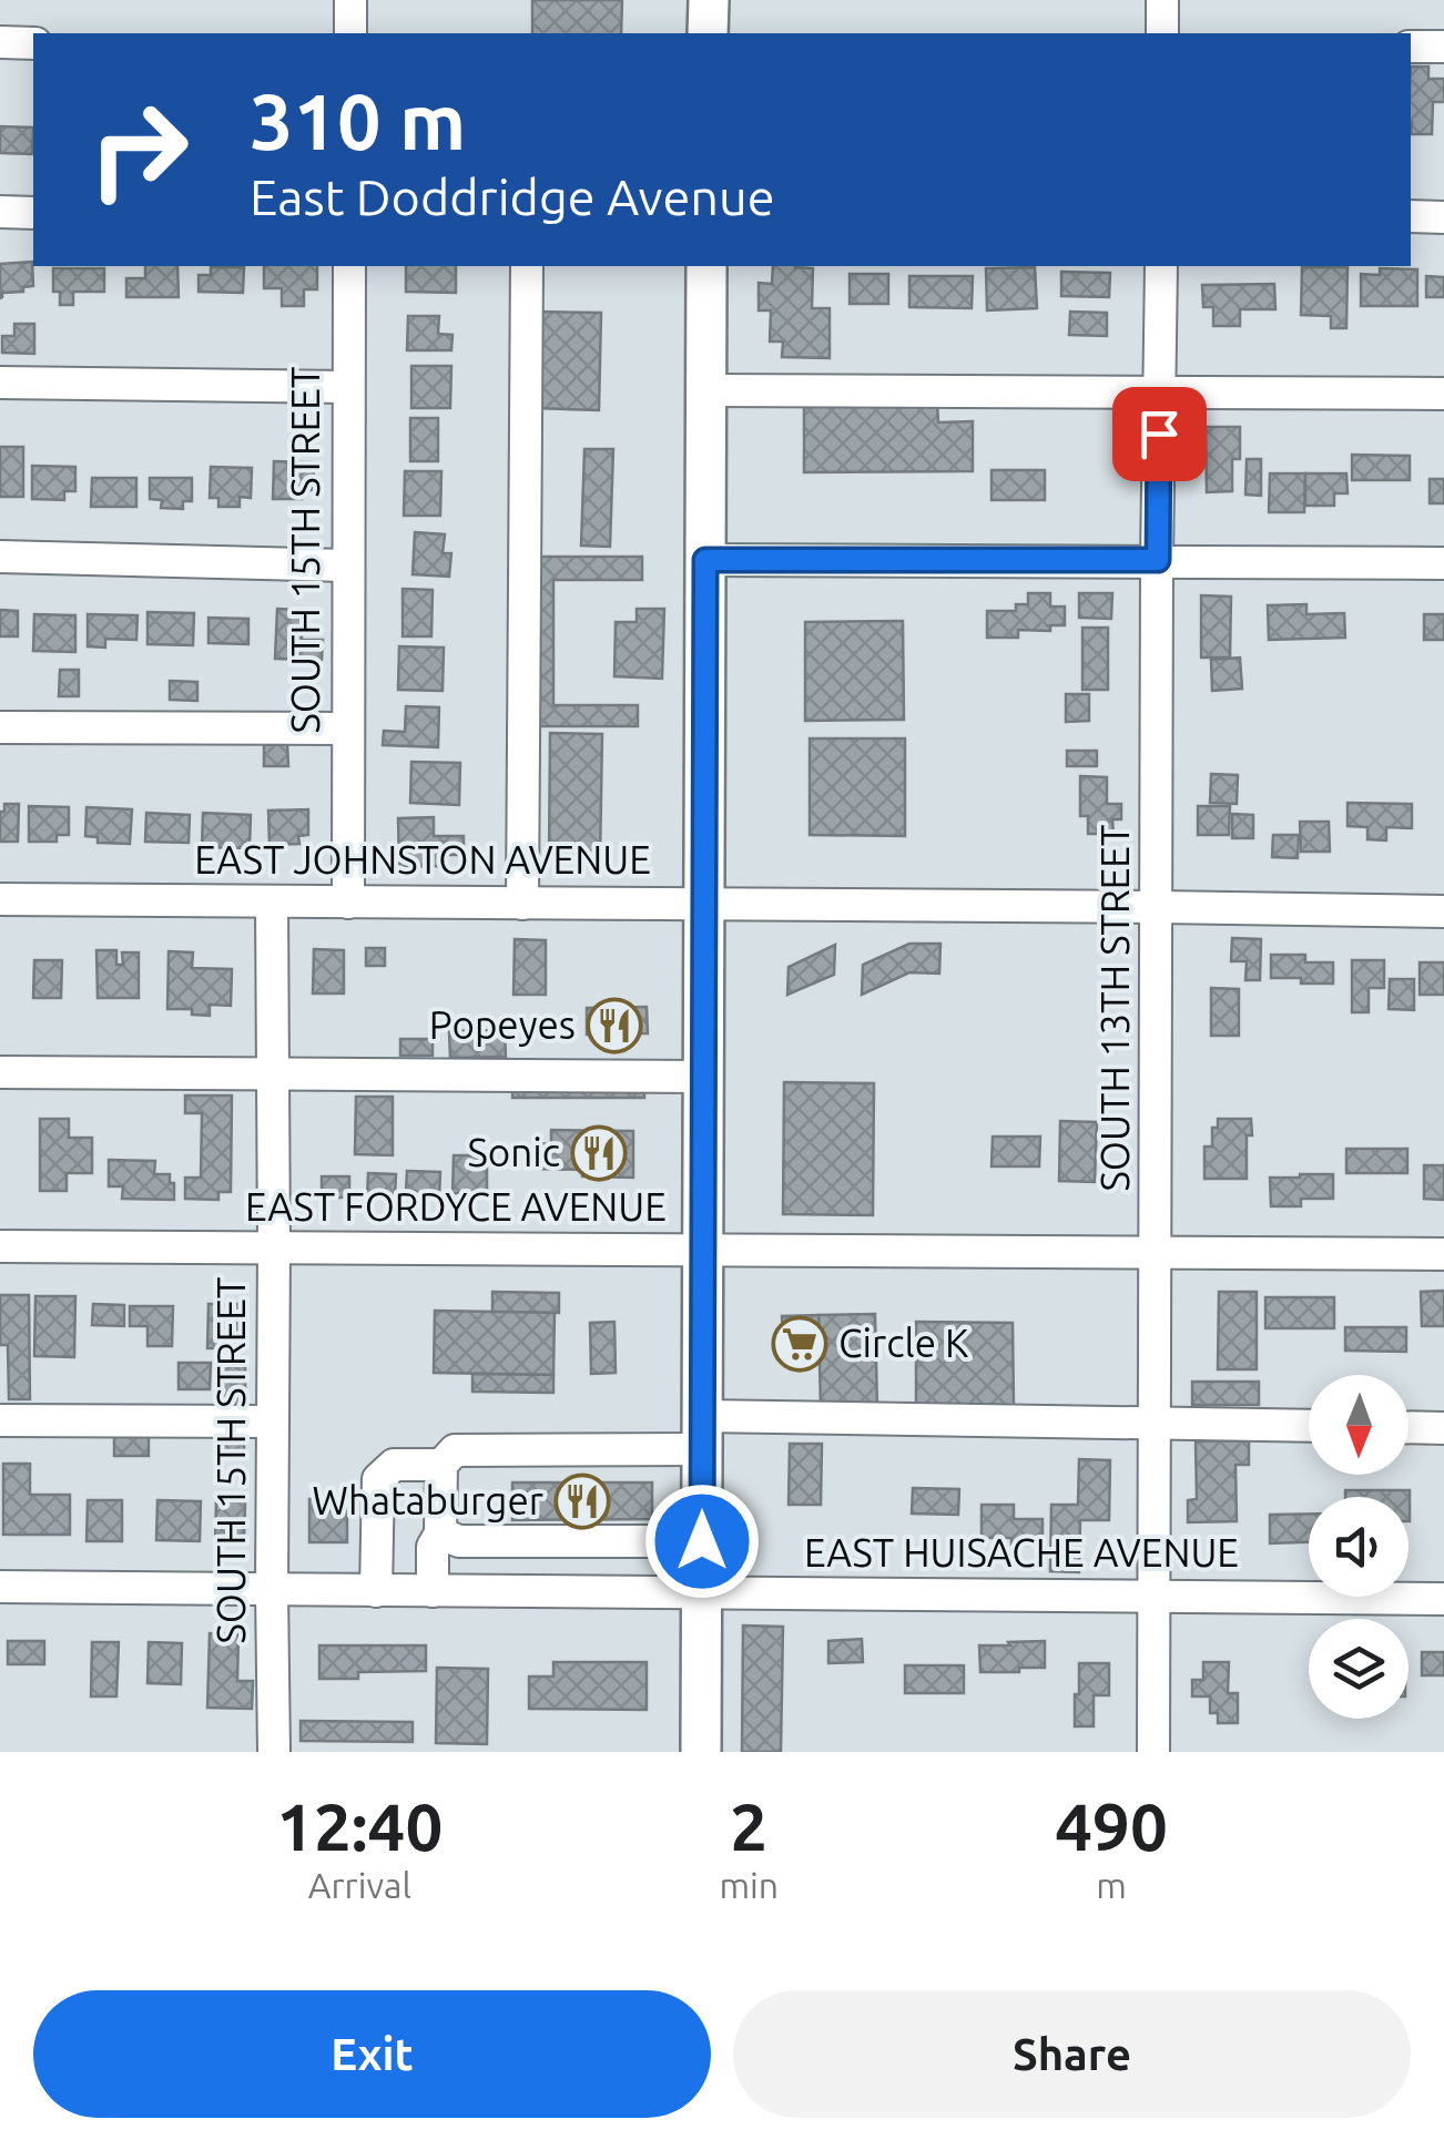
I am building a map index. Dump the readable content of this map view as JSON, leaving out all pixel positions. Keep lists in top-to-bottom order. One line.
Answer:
{"streets":{"street":["SOUTH 15TH STREET","EAST JOHNSTON AVENUE","SOUTH 13TH STREET","EAST FORDYCE AVENUE","EAST HUISACHE AVENUE"]},"crossings":[["SOUTH 15TH STREET","EAST JOHNSTON AVENUE"],["SOUTH 15TH STREET","EAST FORDYCE AVENUE"],["SOUTH 15TH STREET","EAST HUISACHE AVENUE"],["EAST JOHNSTON AVENUE","SOUTH 13TH STREET"],["SOUTH 13TH STREET","EAST FORDYCE AVENUE"],["SOUTH 13TH STREET","EAST HUISACHE AVENUE"]],"places":{"restaurant":["Popeyes","Sonic","Whataburger"],"supermarket":["Circle K"]},"north":"bottom","page":{"turn":["310 m","East Doddridge Avenue"],"eta":["12:40","Arrival","2","min","490","m"],"buttons":["Exit","Share"]}}
